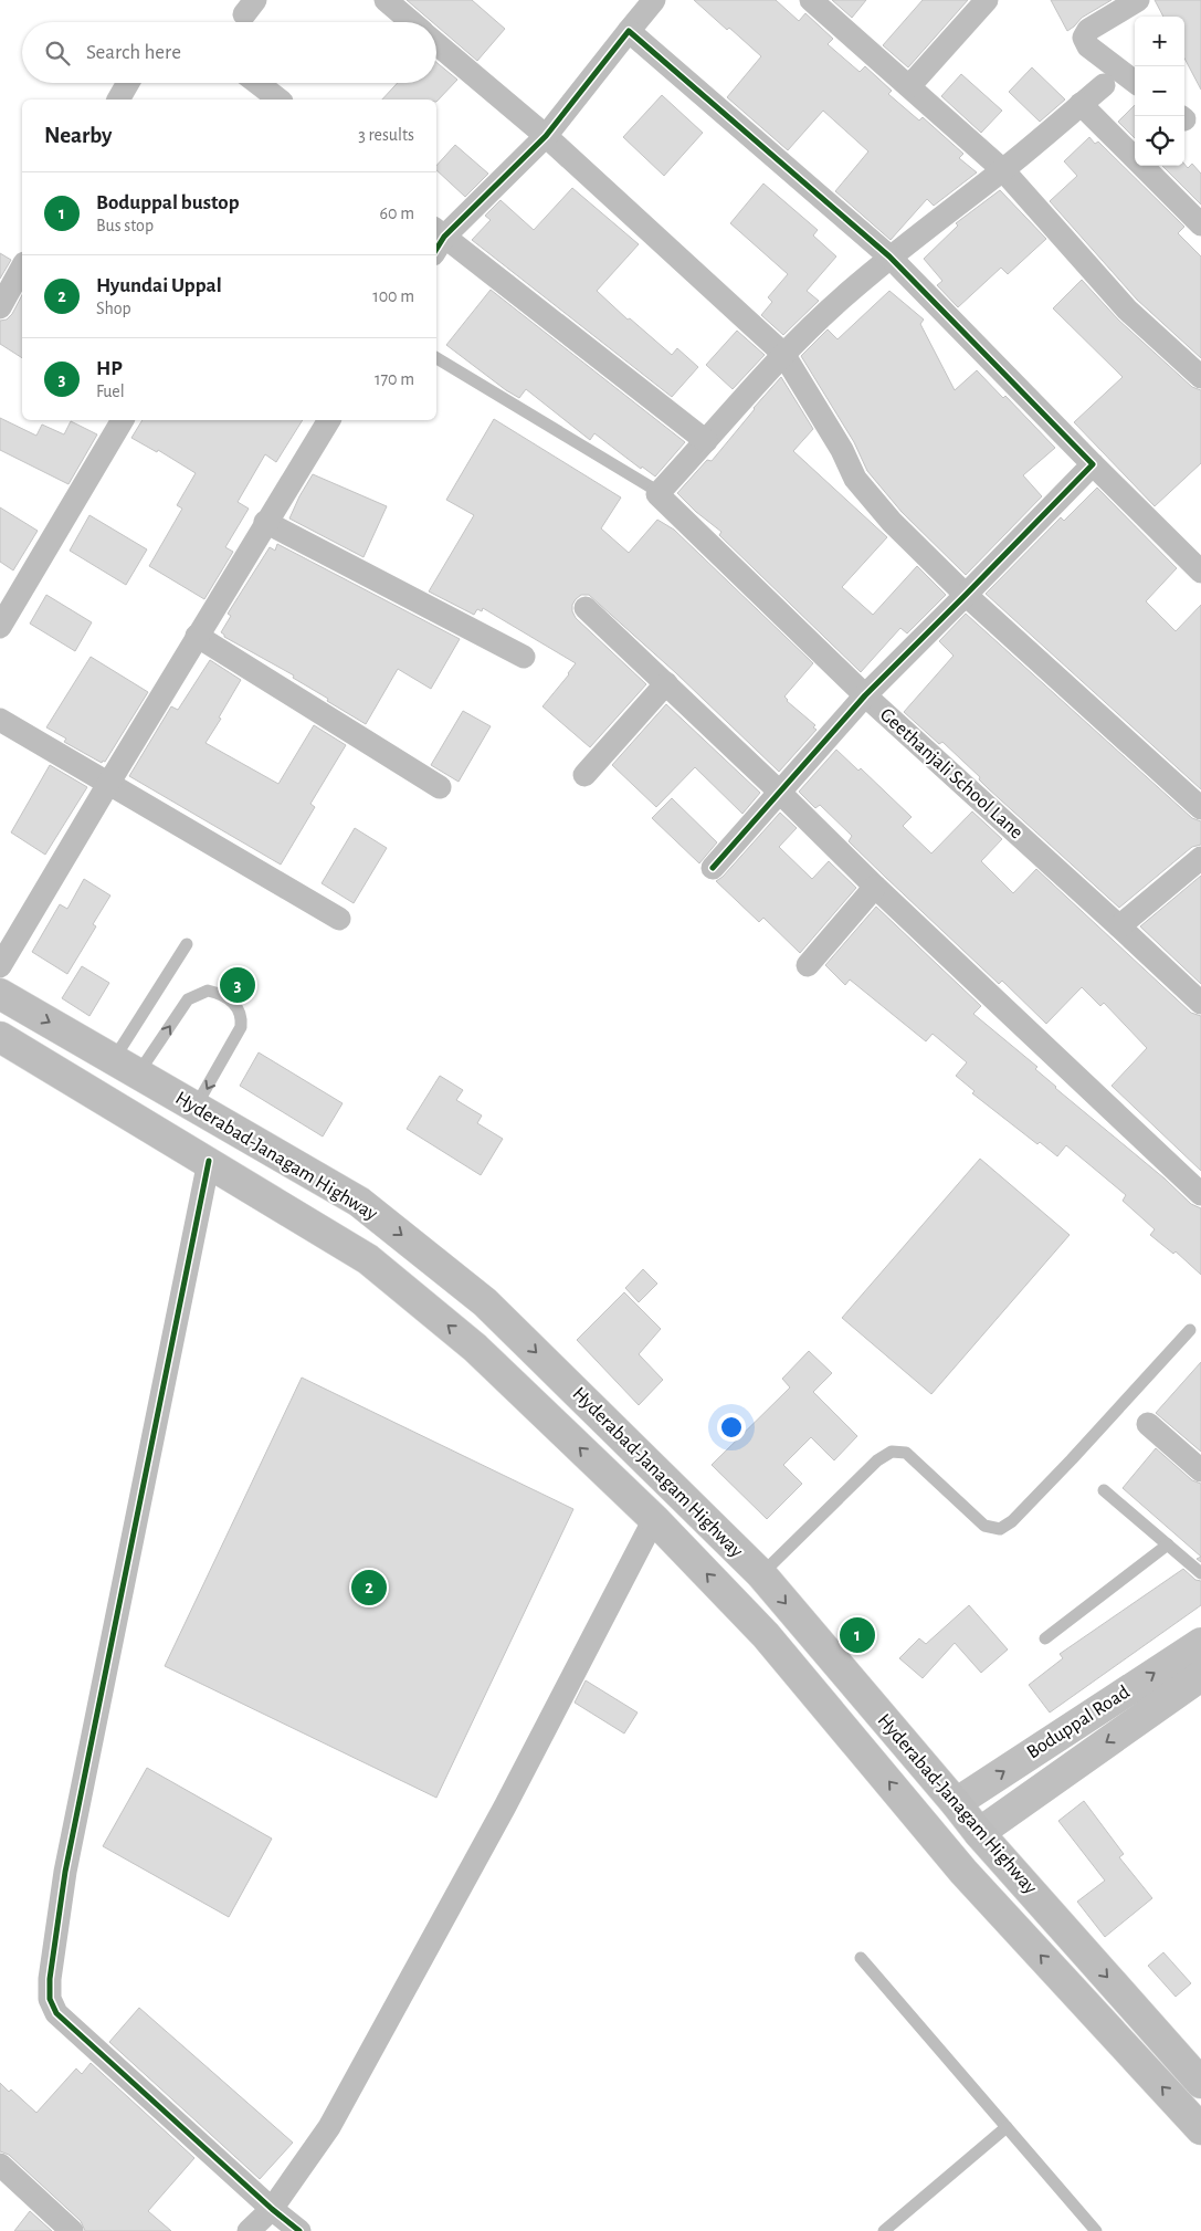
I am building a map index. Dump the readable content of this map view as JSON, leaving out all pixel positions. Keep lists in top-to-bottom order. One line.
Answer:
{"streets":{"highway":["Hyderabad-Janagam Highway"],"street":["Geethanjali School Lane","Boduppal Road"]},"crossings":[["Hyderabad-Janagam Highway","Boduppal Road"]],"page":{"map_buttons":["+","−"],"search":"Search here","heading":["Nearby","3 results"],"list":[{"mark":"1","name":"Boduppal bustop","note":"Bus stop","value":"60 m"},{"mark":"2","name":"Hyundai Uppal","note":"Shop","value":"100 m"},{"mark":"3","name":"HP","note":"Fuel","value":"170 m"}],"pins":["3","2","1"]}}
